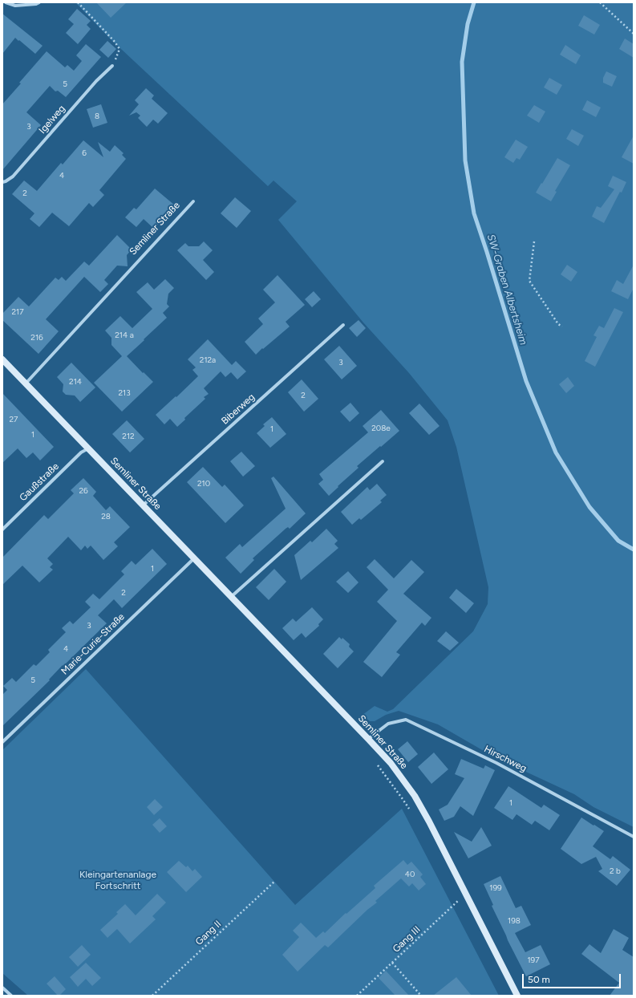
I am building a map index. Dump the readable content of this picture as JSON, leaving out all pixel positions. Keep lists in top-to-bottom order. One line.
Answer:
{"streets":{"street":["Igelweg","Semliner Straße","Biberweg","Gaußstraße","Marie-Curie-Straße","Hirschweg"],"path":["Gang II","Gang III"]},"crossings":[["Semliner Straße","Biberweg"],["Semliner Straße","Gaußstraße"],["Semliner Straße","Marie-Curie-Straße"],["Semliner Straße","Hirschweg"],["Semliner Straße","Gang III"]],"water":["SW-Graben Albertsheim"],"parks":["Kleingartenanlage Fortschritt"],"house_numbers":["5","8","3","6","4","2","217","214 a","216","212a","3","214","213","2","27","208e","1","1","212","210","26","28","1","2","3","4","5","1","2 b","40","199","198","197"],"scale_bar":"50 m"}
